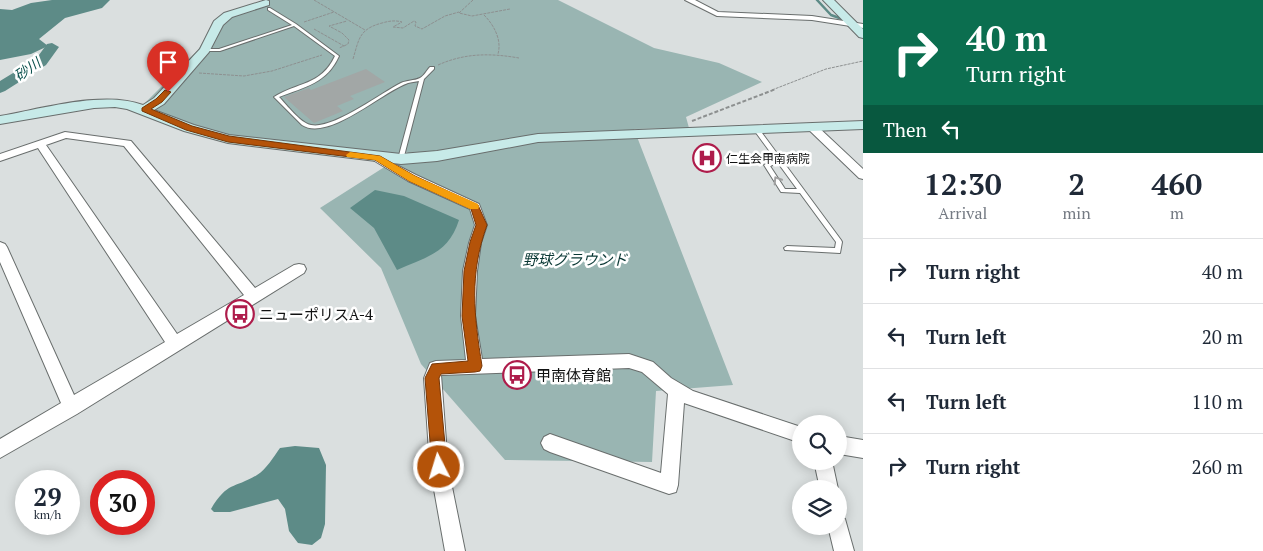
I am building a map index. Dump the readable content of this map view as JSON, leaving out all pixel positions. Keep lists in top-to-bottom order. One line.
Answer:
{"water":["砂川"],"parks":["野球グラウンド"],"places":{"hospital":["仁生会甲南病院"],"bus stop":["ニューポリスA-4","甲南体育館"]},"page":{"turn":["40 m","Turn right"],"then":"Then","eta":["12:30","Arrival","2","min","460","m"],"list":[{"name":"Turn right","value":"40 m"},{"name":"Turn left","value":"20 m"},{"name":"Turn left","value":"110 m"},{"name":"Turn right","value":"260 m"}],"speed":"29 km/h","limit":"30"}}
